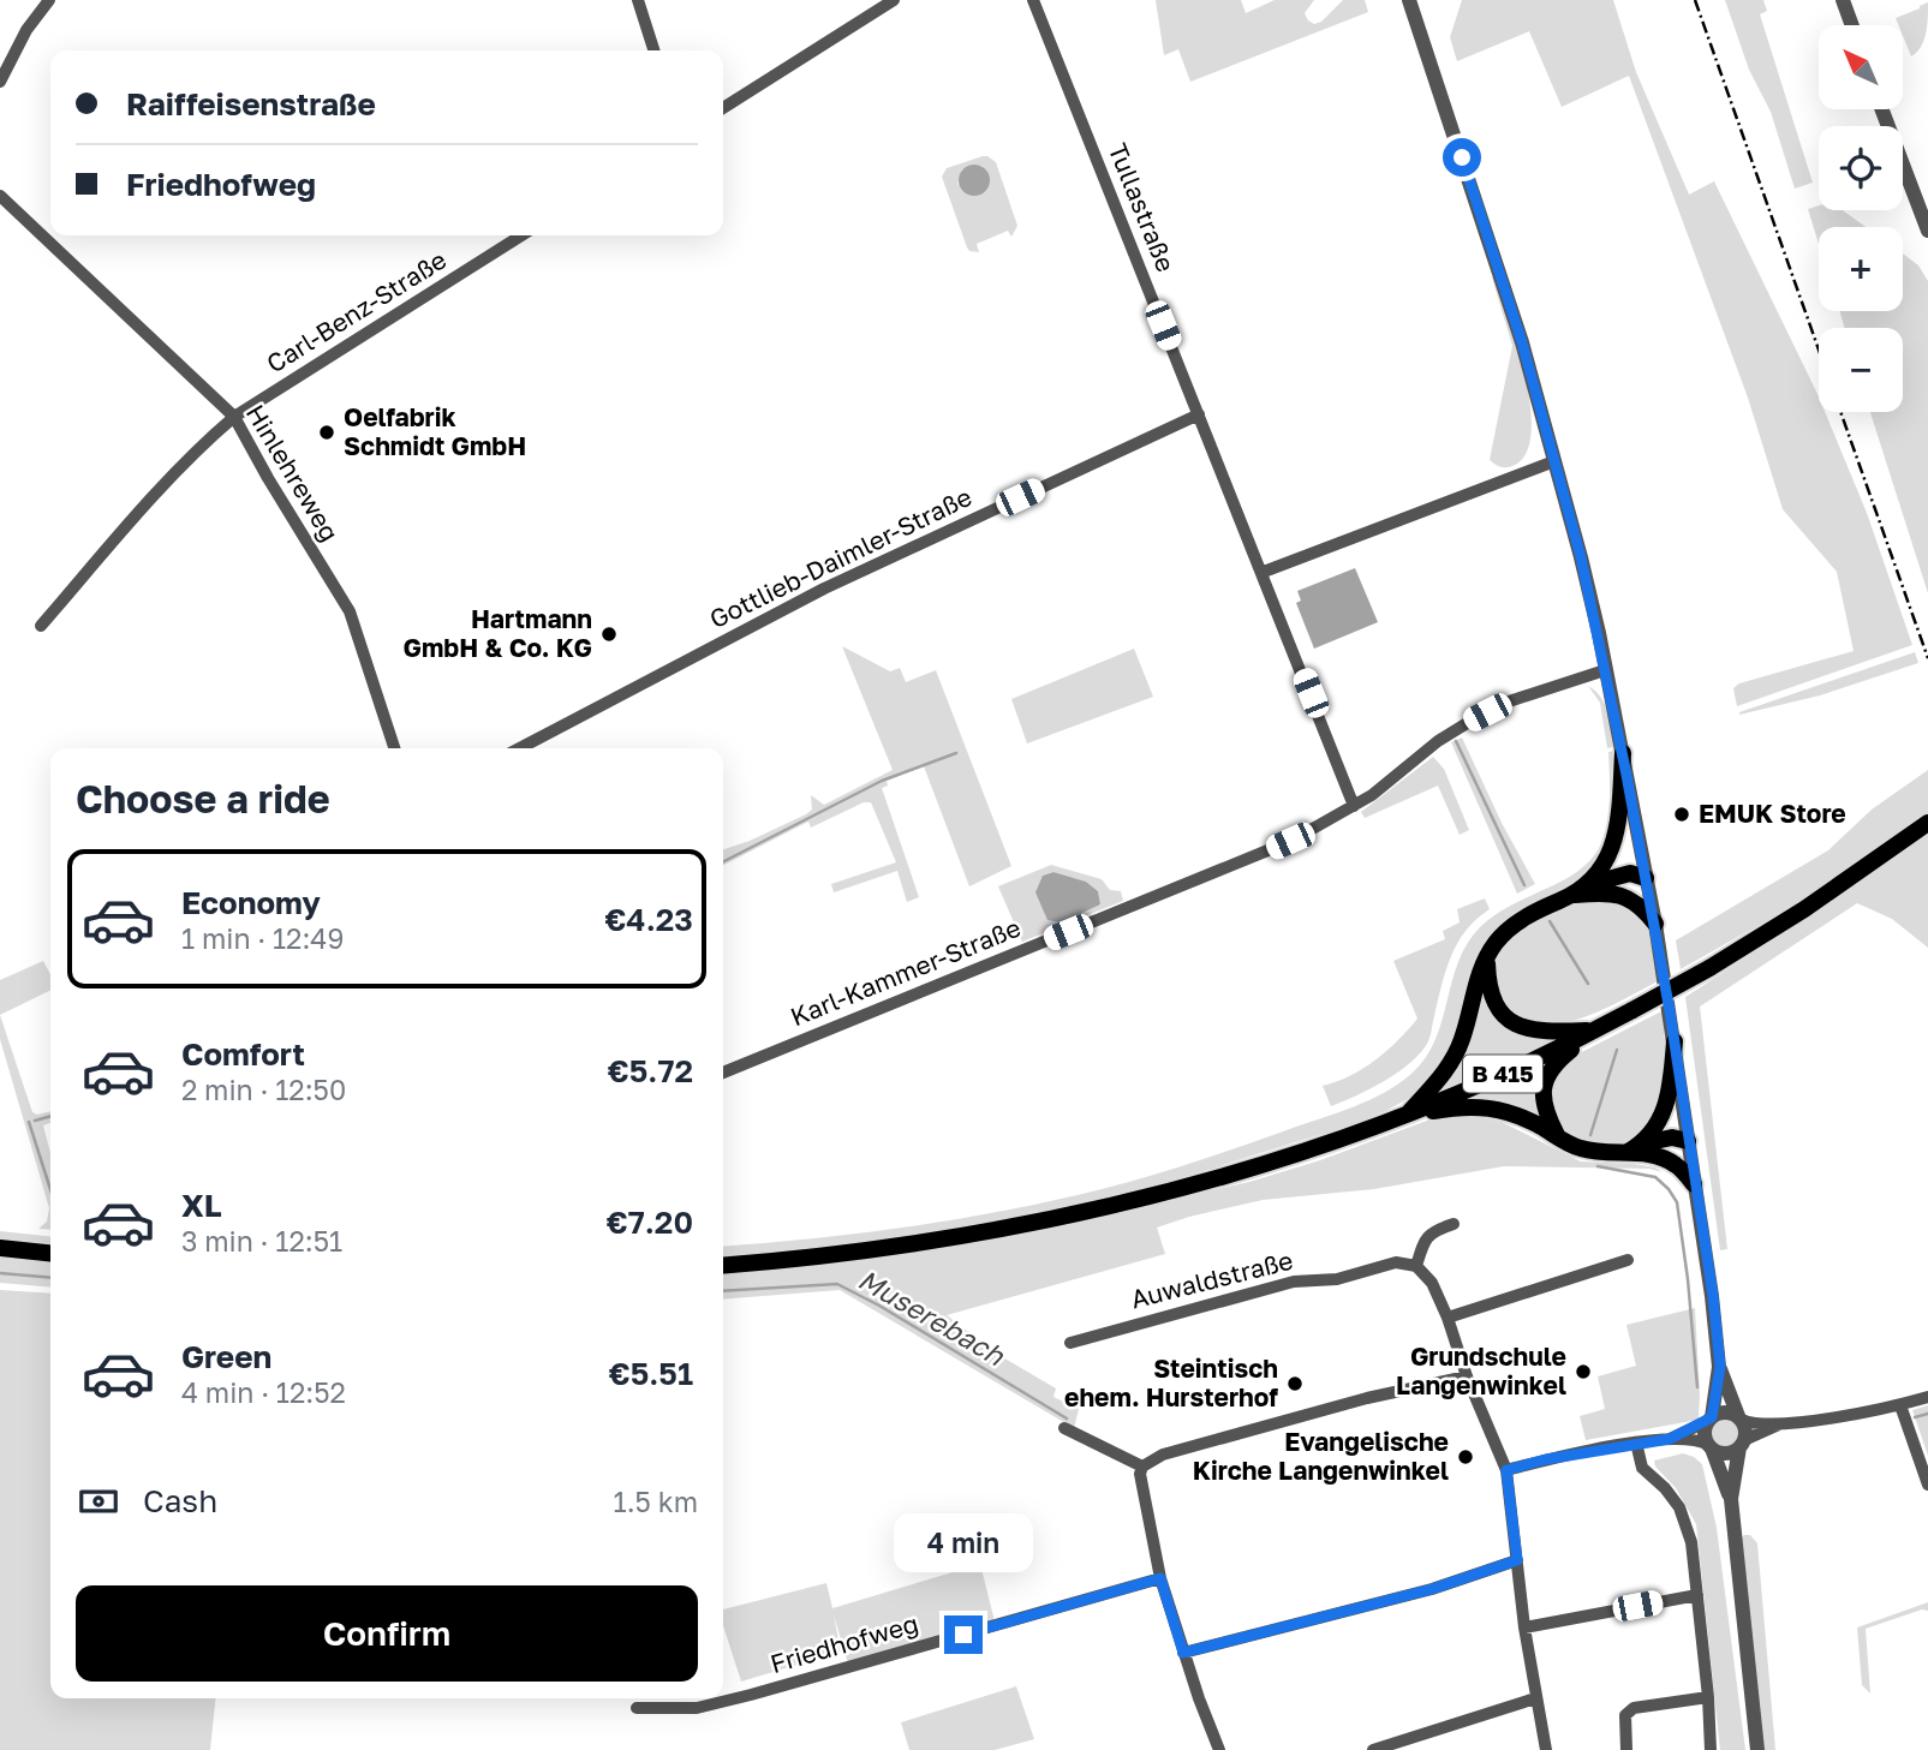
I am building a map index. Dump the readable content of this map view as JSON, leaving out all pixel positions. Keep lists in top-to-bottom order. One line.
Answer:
{"streets":{"main road":["B 415"],"street":["Tullastraße","Carl-Benz-Straße","Hinlehreweg","Gottlieb-Daimler-Straße","Karl-Kammer-Straße","Auwaldstraße","Friedhofweg"]},"crossings":[["Tullastraße","Gottlieb-Daimler-Straße"],["Tullastraße","Karl-Kammer-Straße"],["Carl-Benz-Straße","Hinlehreweg"]],"water":["Muserebach"],"places":["Oelfabrik Schmidt GmbH","Hartmann GmbH & Co. KG","EMUK Store","Grundschule Langenwinkel","Steintisch ehem. Hursterhof","Evangelische Kirche Langenwinkel"],"north":"top left","page":{"map_buttons":["+","−"],"banner":["Raiffeisenstraße","Friedhofweg"],"heading":"Choose a ride","list":[{"name":"Economy","note":"1 min · 12:49","value":"€4.23"},{"name":"Comfort","note":"2 min · 12:50","value":"€5.72"},{"name":"XL","note":"3 min · 12:51","value":"€7.20"},{"name":"Green","note":"4 min · 12:52","value":"€5.51"}],"pay":["Cash","1.5 km"],"bubble":"4 min","buttons":"Confirm"}}
